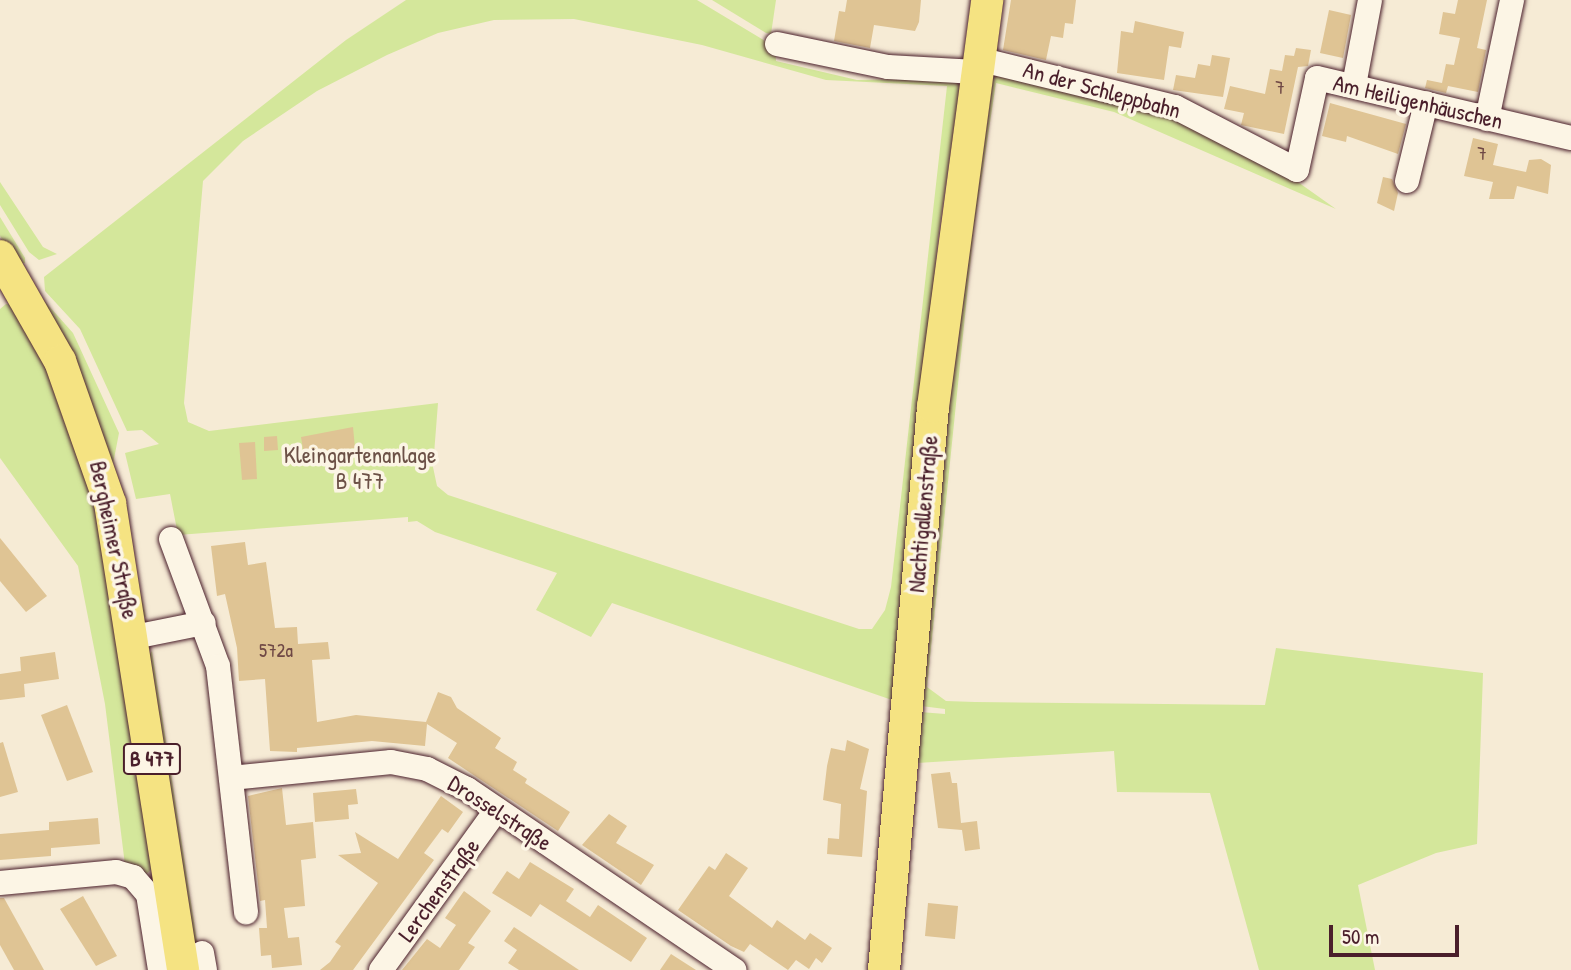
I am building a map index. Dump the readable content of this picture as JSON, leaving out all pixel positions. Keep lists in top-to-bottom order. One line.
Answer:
{"streets":{"main road":["Nachtigallenstraße","Bergheimer Straße","B 477"],"street":["An der Schleppbahn","Am Heiligenhäuschen","Drosselstraße","Lerchenstraße"]},"crossings":[["An der Schleppbahn","Am Heiligenhäuschen"],["An der Schleppbahn","Nachtigallenstraße"],["Drosselstraße","Lerchenstraße"]],"parks":["Kleingartenanlage B 477"],"house_numbers":["7","7","572a"],"scale_bar":"50 m"}
